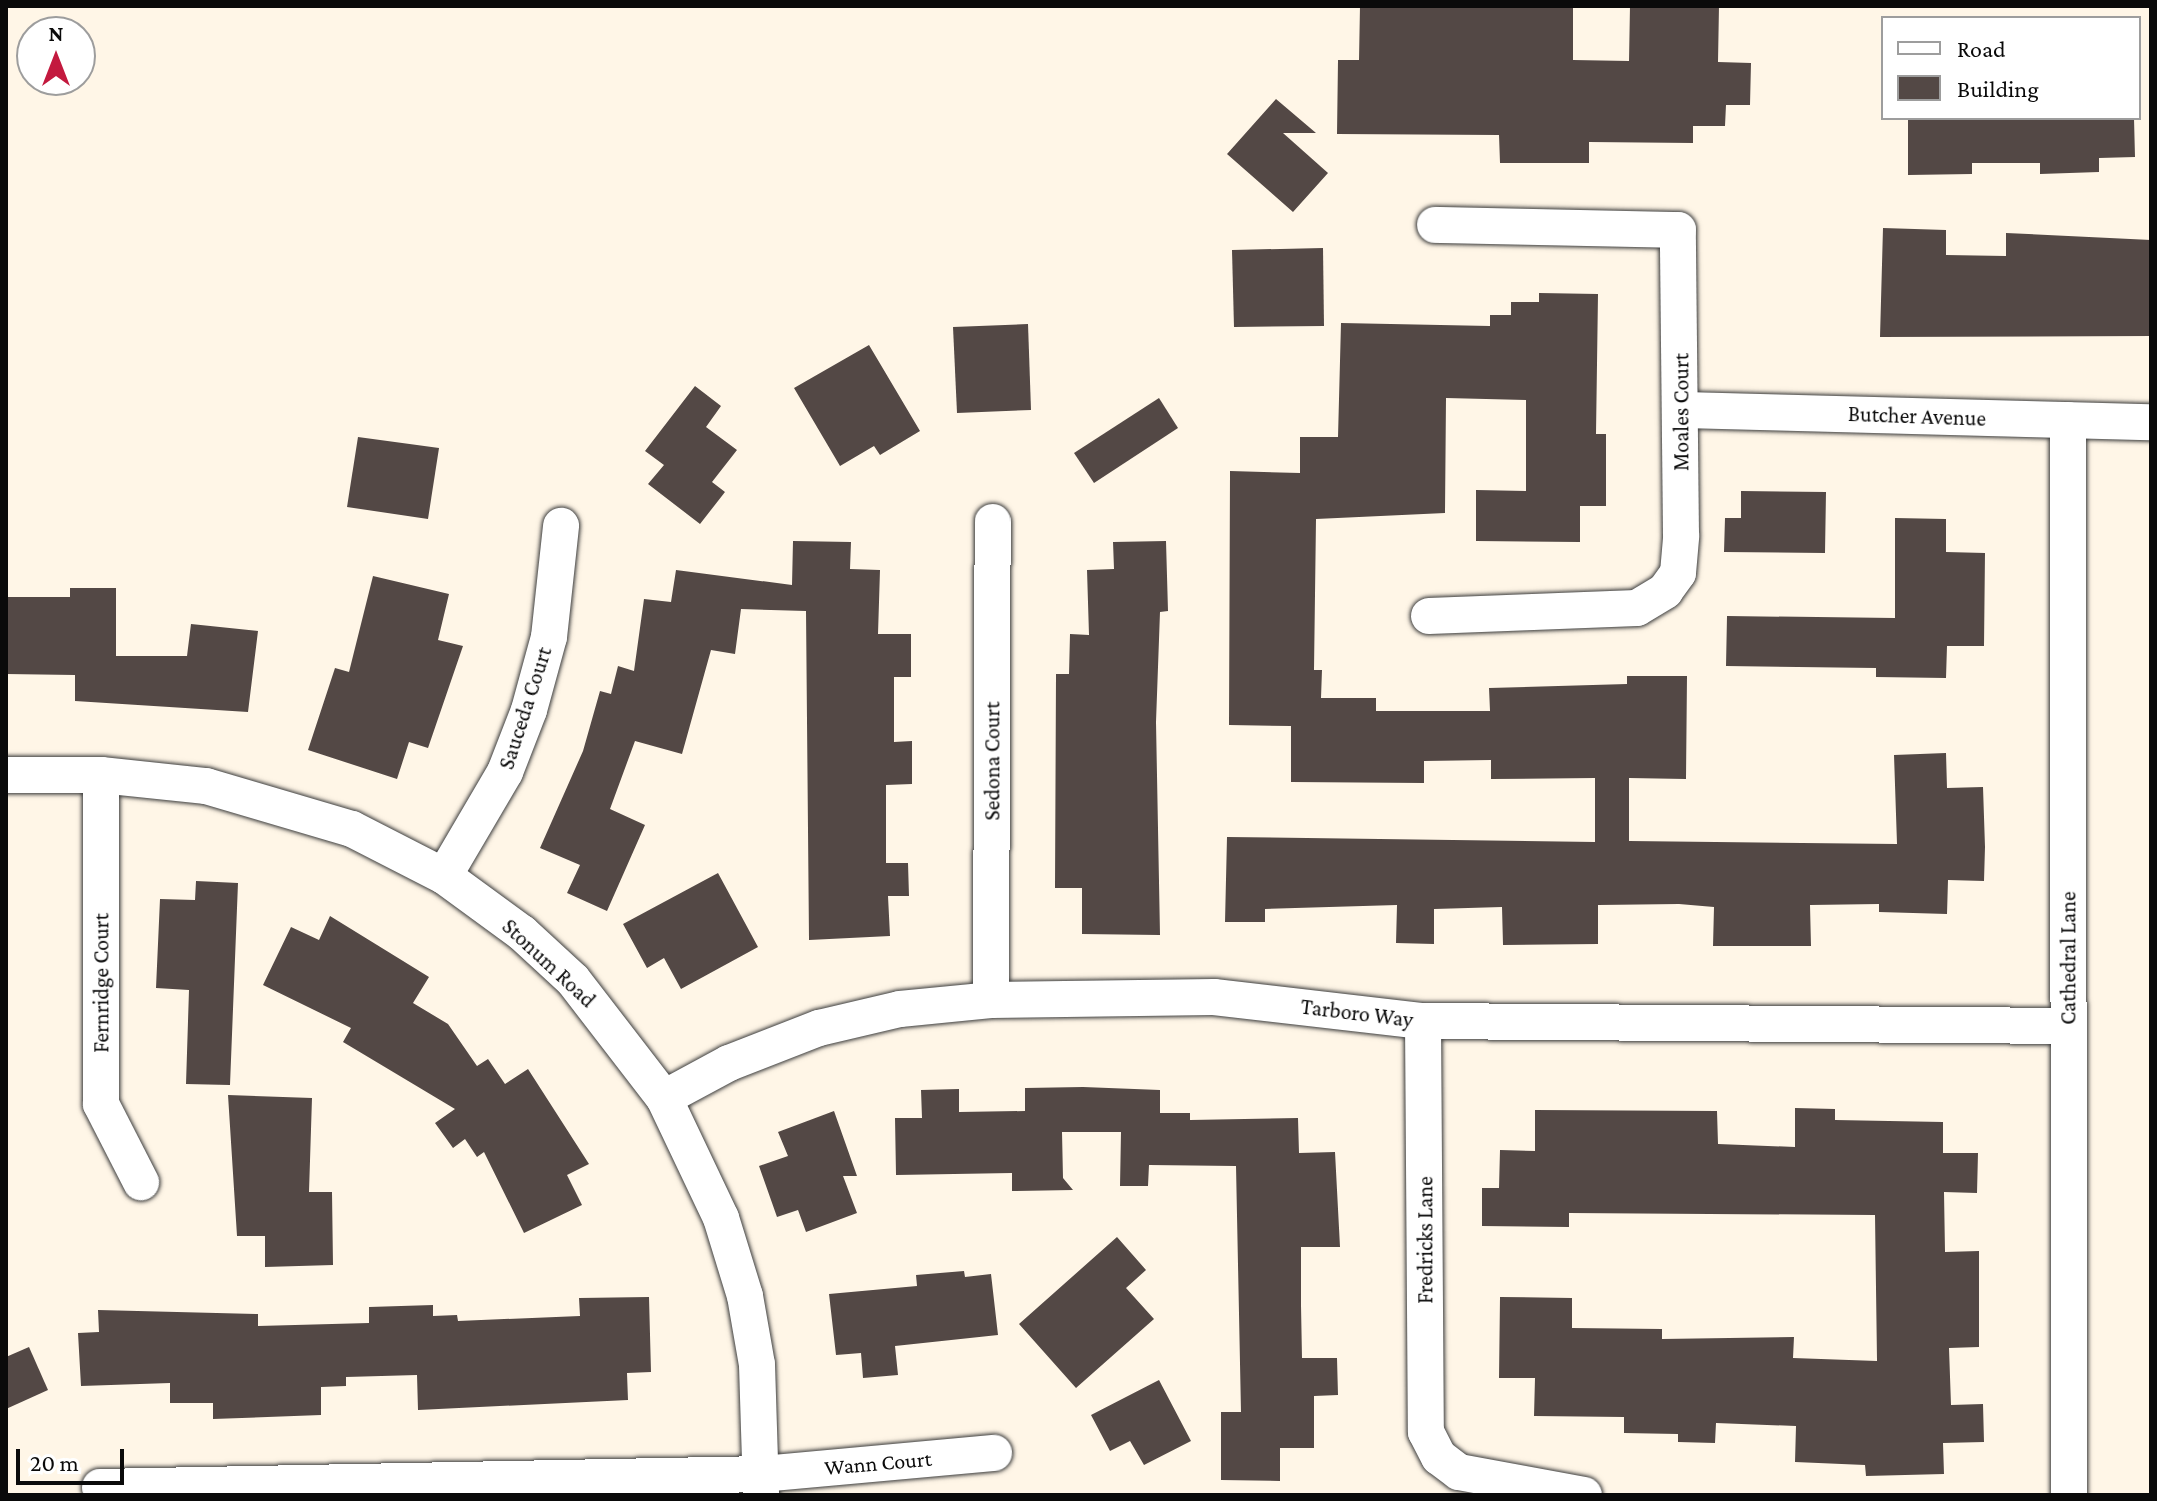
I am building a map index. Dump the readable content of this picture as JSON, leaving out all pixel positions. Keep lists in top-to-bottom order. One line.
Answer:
{"streets":{"street":["Moales Court","Butcher Avenue","Sauceda Court","Sedona Court","Cathedral Lane","Stonum Road","Fernridge Court","Tarboro Way","Fredricks Lane","Wann Court"]},"crossings":[["Moales Court","Butcher Avenue"],["Butcher Avenue","Cathedral Lane"],["Sauceda Court","Stonum Road"],["Sedona Court","Tarboro Way"],["Cathedral Lane","Tarboro Way"],["Stonum Road","Fernridge Court"],["Stonum Road","Tarboro Way"],["Stonum Road","Wann Court"],["Tarboro Way","Fredricks Lane"]],"legend":["Road","Building"],"scale_bar":"20 m","north":"top"}
